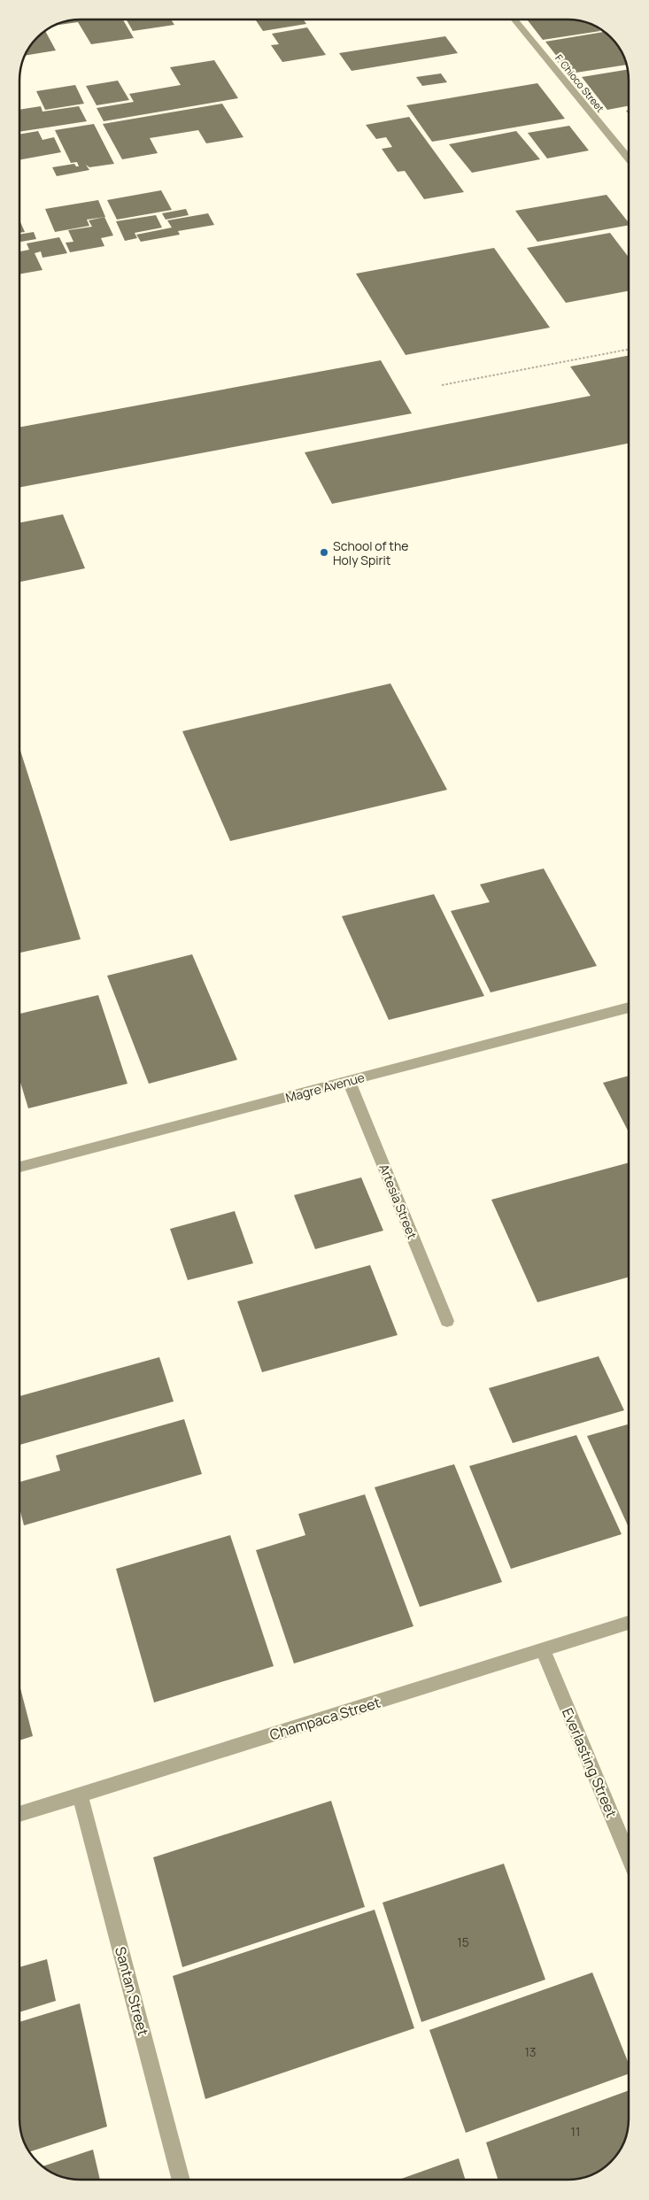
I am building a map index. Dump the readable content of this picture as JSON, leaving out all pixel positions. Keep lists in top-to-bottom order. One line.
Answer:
{"streets":{"street":["F. Chioco Street","Magre Avenue","Artesia Street","Champaca Street","Everlasting Street","Santan Street"]},"crossings":[["Magre Avenue","Artesia Street"],["Champaca Street","Everlasting Street"],["Champaca Street","Santan Street"]],"places":["School of the Holy Spirit"],"house_numbers":["15","13","11"]}
